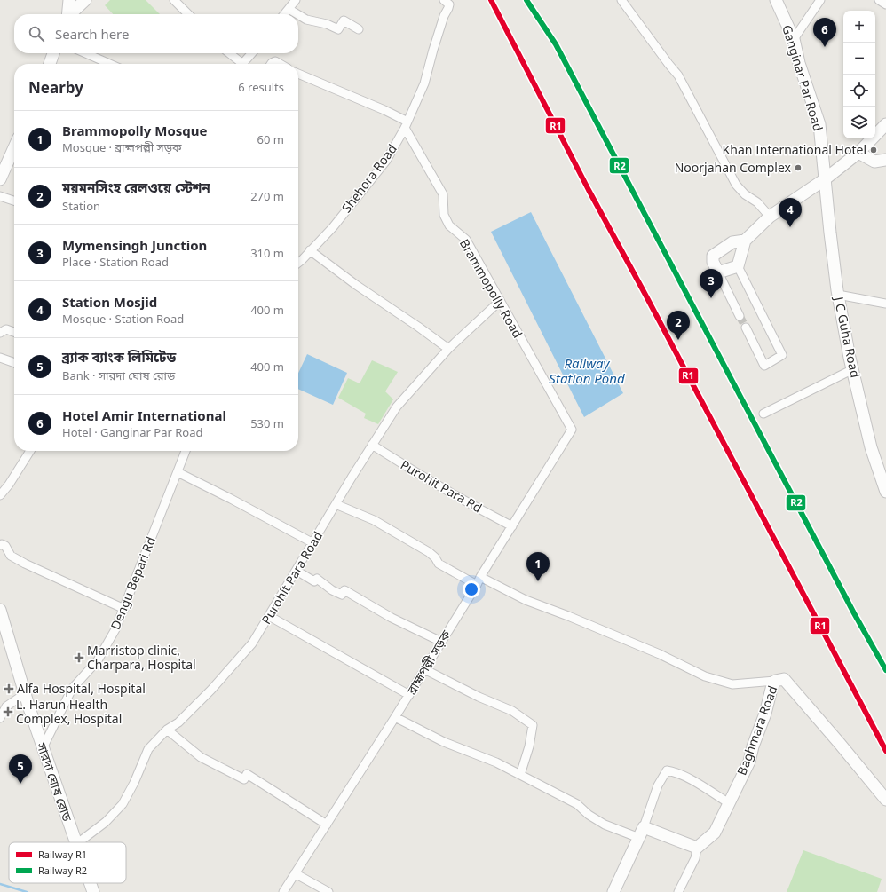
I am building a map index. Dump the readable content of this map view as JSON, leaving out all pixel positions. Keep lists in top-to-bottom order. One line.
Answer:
{"streets":{"street":["Ganginar Par Road","Shehora Road","Brammopolly Road","J C Guha Road","Purohit Para Rd","Purohit Para Road","Dengu Bepari Rd","ব্রাহ্মপল্লী সড়ক","Baghmara Road","সারদা ঘোষ রোড"]},"crossings":[["Ganginar Par Road","J C Guha Road"],["Shehora Road","Brammopolly Road"],["Brammopolly Road","Purohit Para Road"],["Brammopolly Road","ব্রাহ্মপল্লী সড়ক"],["Purohit Para Rd","Purohit Para Road"],["Purohit Para Rd","ব্রাহ্মপল্লী সড়ক"],["Dengu Bepari Rd","সারদা ঘোষ রোড"]],"water":["Railway Station Pond"],"places":{"other":["Khan International Hotel","Noorjahan Complex"],"health":["Marristop clinic, Charpara, Hospital","Alfa Hospital, Hospital","L. Harun Health Complex, Hospital"]},"lines":["rail line R1","rail line R2"],"legend":["Railway R1","Railway R2"],"page":{"map_buttons":["+","−"],"search":"Search here","pins":["6","4","3","2","1","5"],"heading":["Nearby","6 results"],"list":[{"mark":"1","name":"Brammopolly Mosque","note":"Mosque · ব্রাহ্মপল্লী সড়ক","value":"60 m"},{"mark":"2","name":"ময়মনসিংহ রেলওয়ে স্টেশন","note":"Station","value":"270 m"},{"mark":"3","name":"Mymensingh Junction","note":"Place · Station Road","value":"310 m"},{"mark":"4","name":"Station Mosjid","note":"Mosque · Station Road","value":"400 m"},{"mark":"5","name":"ব্র্যাক ব্যাংক লিমিটেড","note":"Bank · সারদা ঘোষ রোড","value":"400 m"},{"mark":"6","name":"Hotel Amir International","note":"Hotel · Ganginar Par Road","value":"530 m"}]}}
